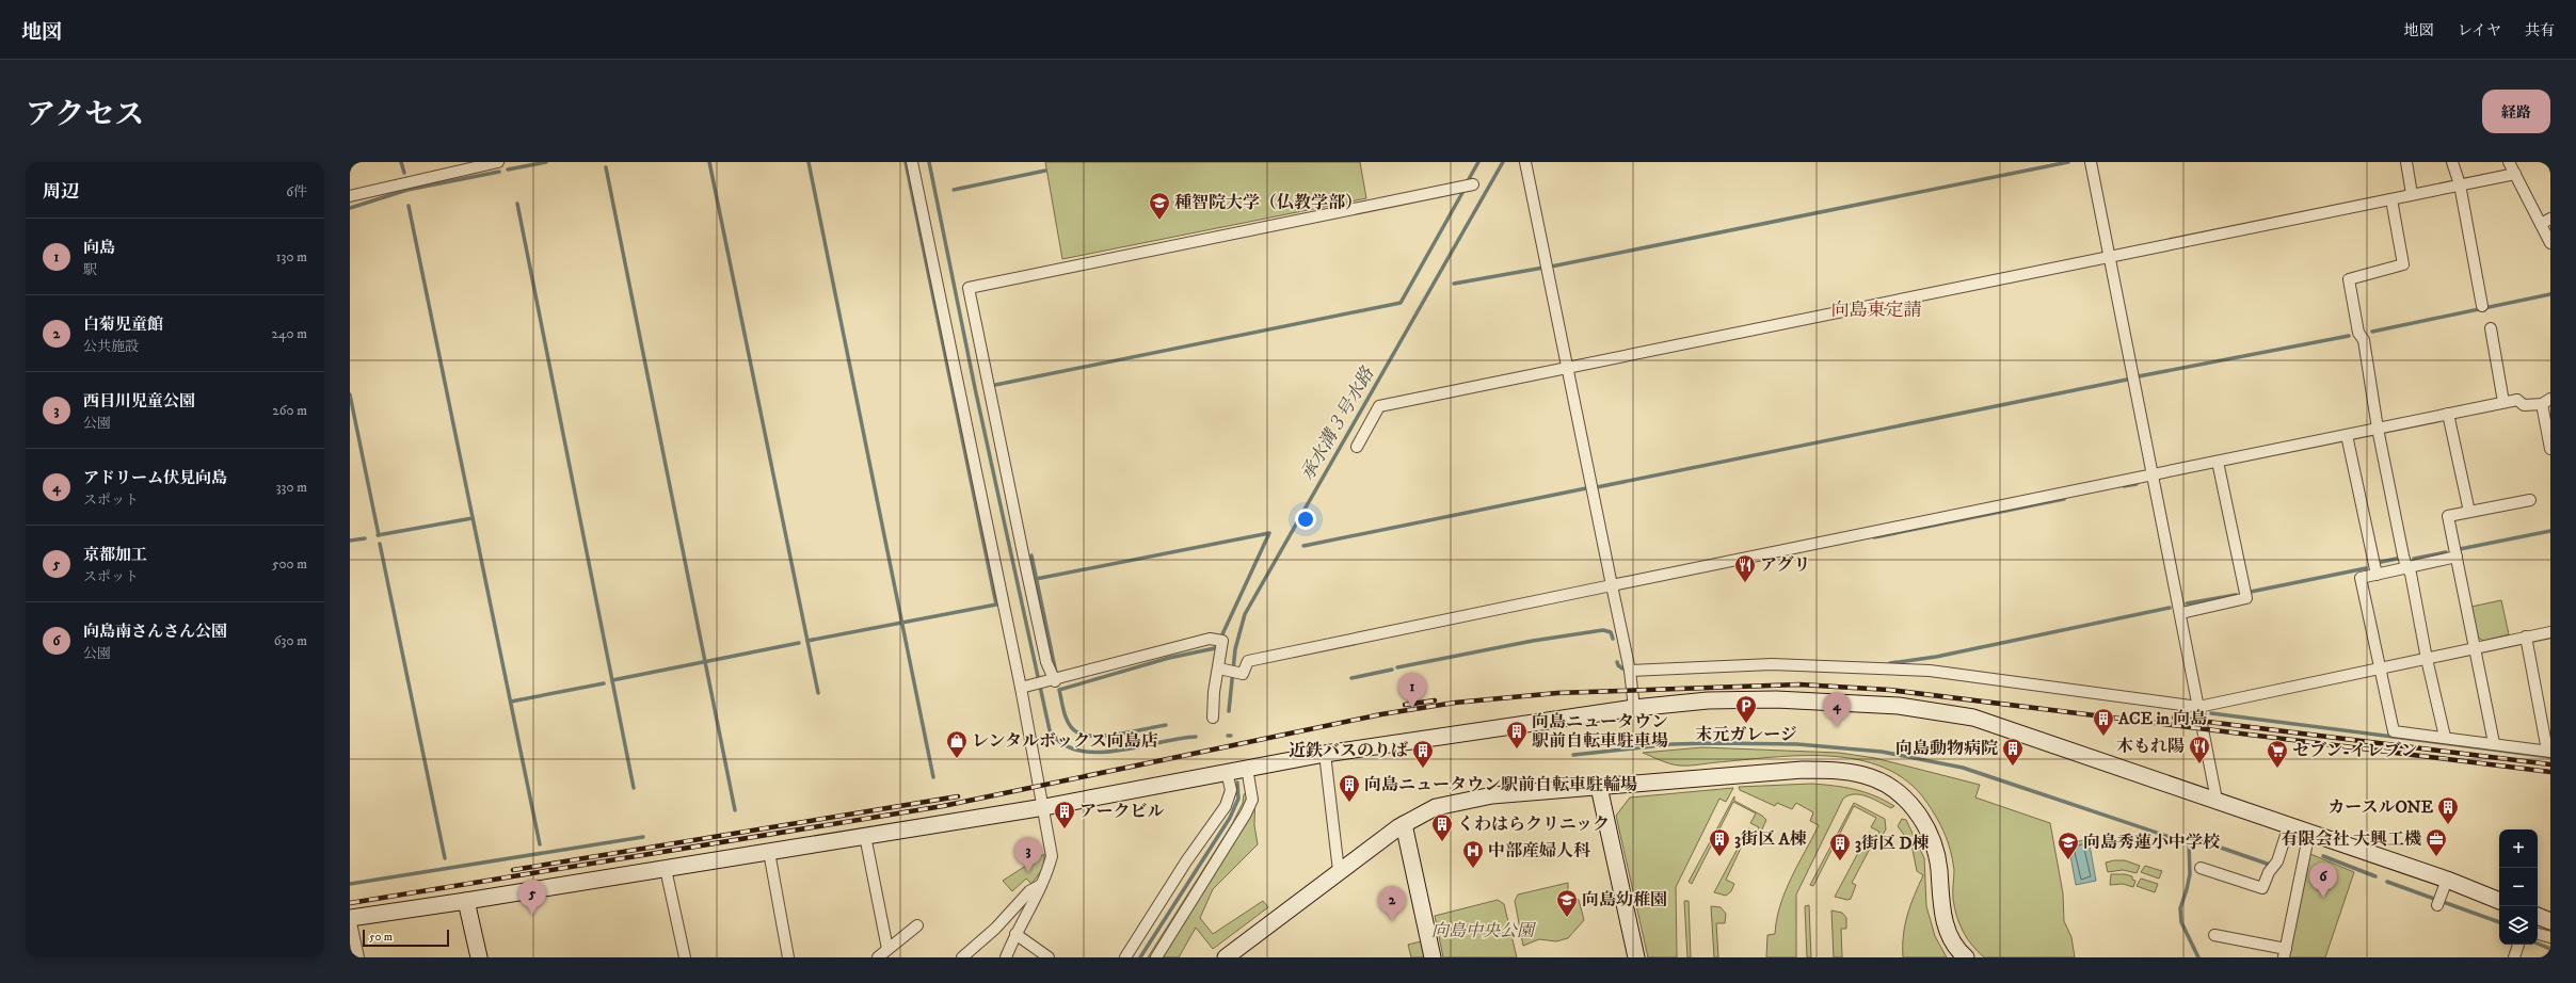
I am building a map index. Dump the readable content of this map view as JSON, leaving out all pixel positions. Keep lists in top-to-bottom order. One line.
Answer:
{"districts":["向島東定請"],"water":["承水溝３号水路"],"parks":["向島中央公園"],"places":{"school or university":["種智院大学（仏教学部）","向島秀蓮小中学校","向島幼稚園"],"restaurant":["アグリ","木もれ陽"],"parking":["末元ガレージ"],"building":["ACE in 向島","向島ニュータウン 駅前自転車駐車場","向島動物病院","近鉄バスのりば","向島ニュータウン駅前自転車駐輪場","カースルONE","アークビル","くわはらクリニック","3街区 A棟","3街区 D棟"],"shop":["レンタルボックス向島店"],"supermarket":["セブン-イレブン"],"office":["有限会社 大興工機"],"hospital":["中部産婦人科"]},"scale_bar":"50 m","page":{"header":"地図","nav":["地図","レイヤ","共有"],"title":"アクセス","buttons":"経路","heading":["周辺","6件"],"list":[{"mark":"1","name":"向島","note":"駅","value":"130 m"},{"mark":"2","name":"白菊児童館","note":"公共施設","value":"240 m"},{"mark":"3","name":"西目川児童公園","note":"公園","value":"260 m"},{"mark":"4","name":"アドリーム伏見向島","note":"スポット","value":"330 m"},{"mark":"5","name":"京都加工","note":"スポット","value":"500 m"},{"mark":"6","name":"向島南さんさん公園","note":"公園","value":"630 m"}],"pins":["1","4","3","6","5","2"],"map_buttons":["+","−"],"scale":"50 m"}}
